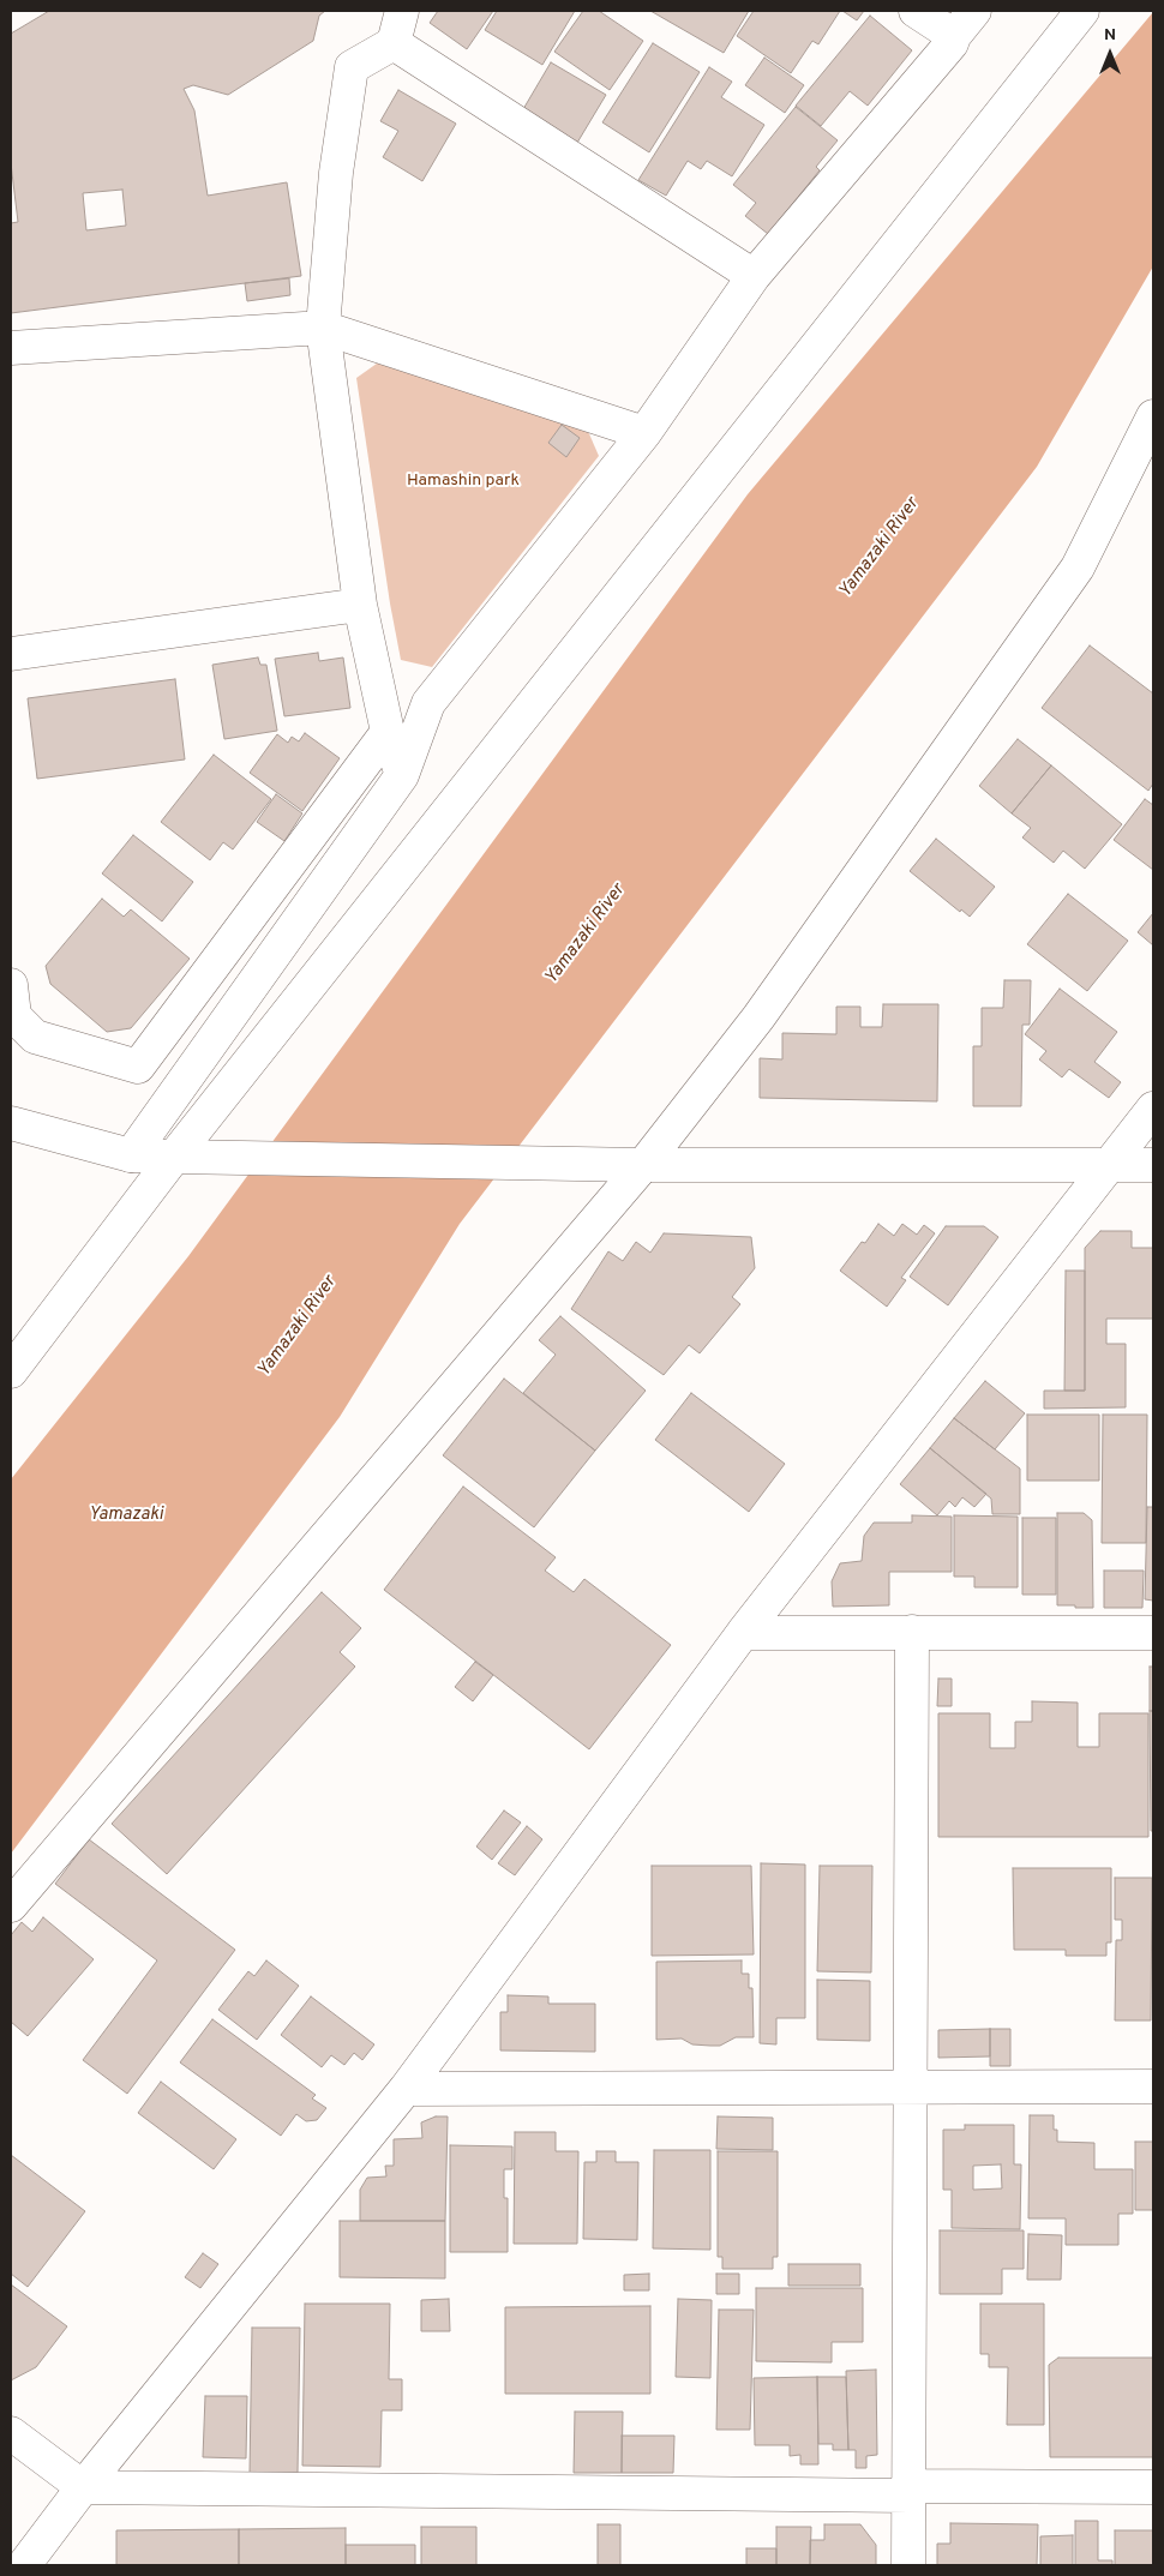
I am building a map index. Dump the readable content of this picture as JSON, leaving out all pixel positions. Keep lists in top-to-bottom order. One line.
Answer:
{"water":["Yamazaki River","Yamazaki"],"parks":["Hamashin park"],"north":"top"}
